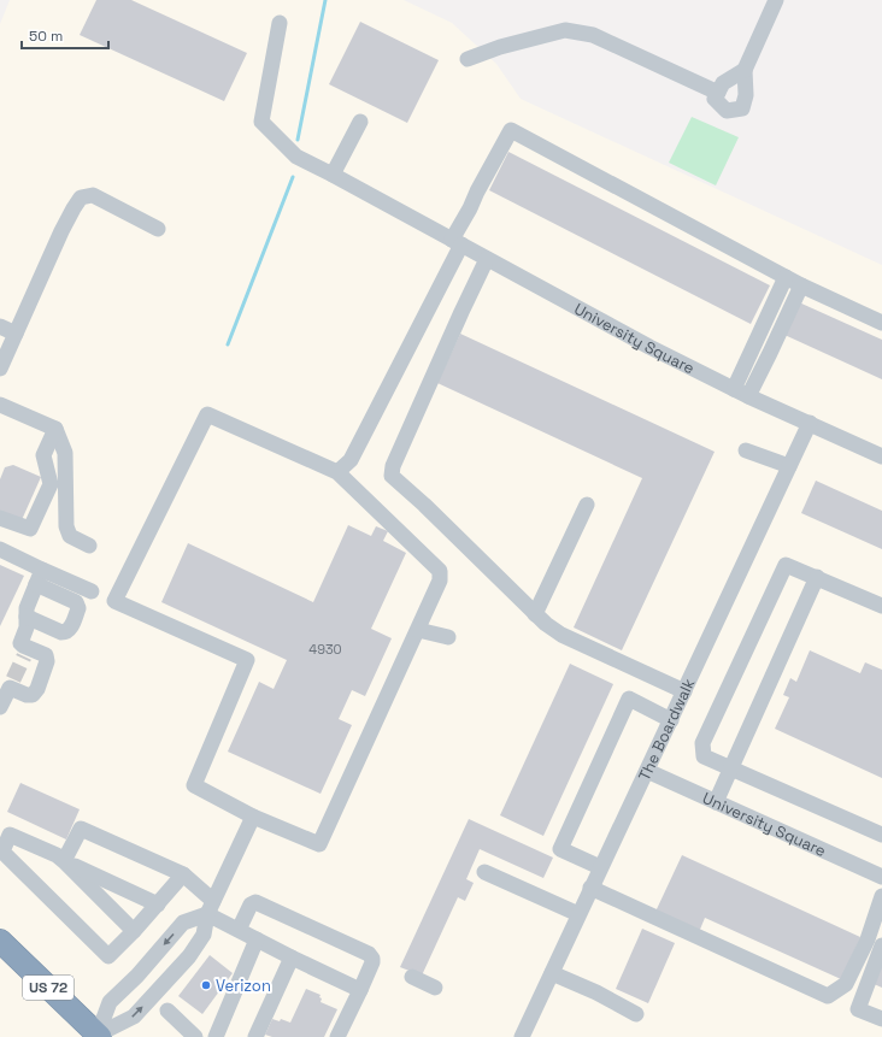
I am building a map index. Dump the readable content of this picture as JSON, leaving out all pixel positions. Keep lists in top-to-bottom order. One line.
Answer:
{"streets":{"highway":["US 72"],"street":["University Square","The Boardwalk"]},"crossings":[["University Square","The Boardwalk"]],"places":["Verizon"],"house_numbers":["4930"],"scale_bar":"50 m"}
